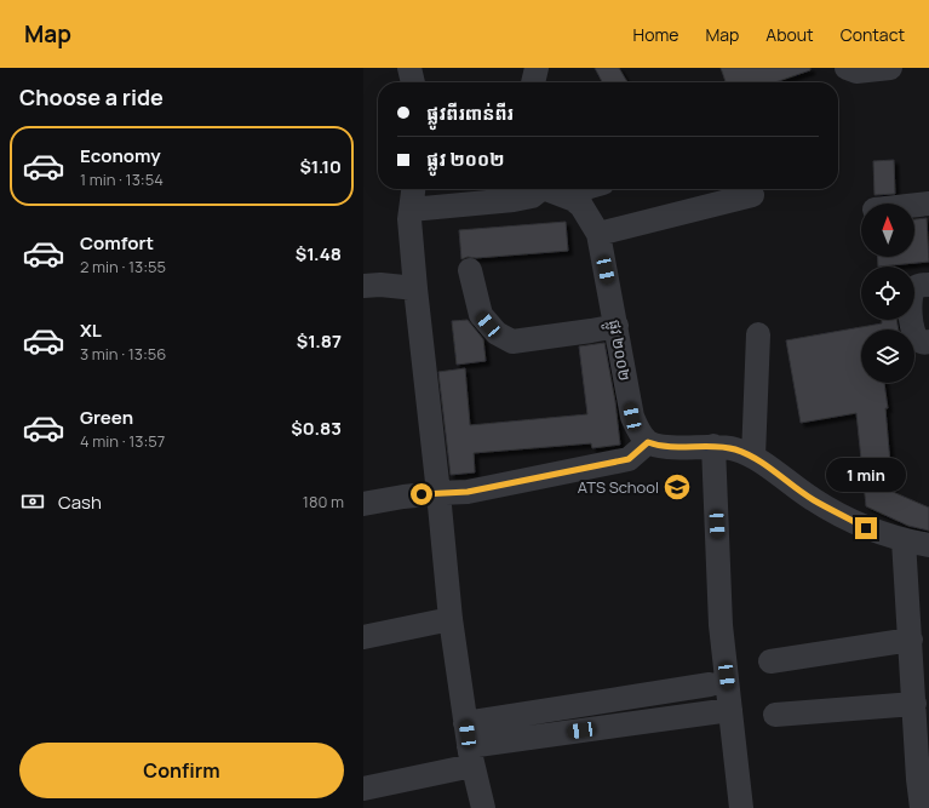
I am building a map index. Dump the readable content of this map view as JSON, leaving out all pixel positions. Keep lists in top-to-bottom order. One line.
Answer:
{"streets":{"street":["ផ្លូវ ២០០២"]},"places":{"school or university":["ATS School"]},"north":"top","page":{"header":"Map","nav":["Home","Map","About","Contact"],"heading":"Choose a ride","banner":["ផ្លូវពីរពាន់ពីរ","ផ្លូវ ២០០២"],"list":[{"name":"Economy","note":"1 min · 13:54","value":"$1.10"},{"name":"Comfort","note":"2 min · 13:55","value":"$1.48"},{"name":"XL","note":"3 min · 13:56","value":"$1.87"},{"name":"Green","note":"4 min · 13:57","value":"$0.83"}],"bubble":"1 min","pay":["Cash","180 m"],"buttons":"Confirm"}}
